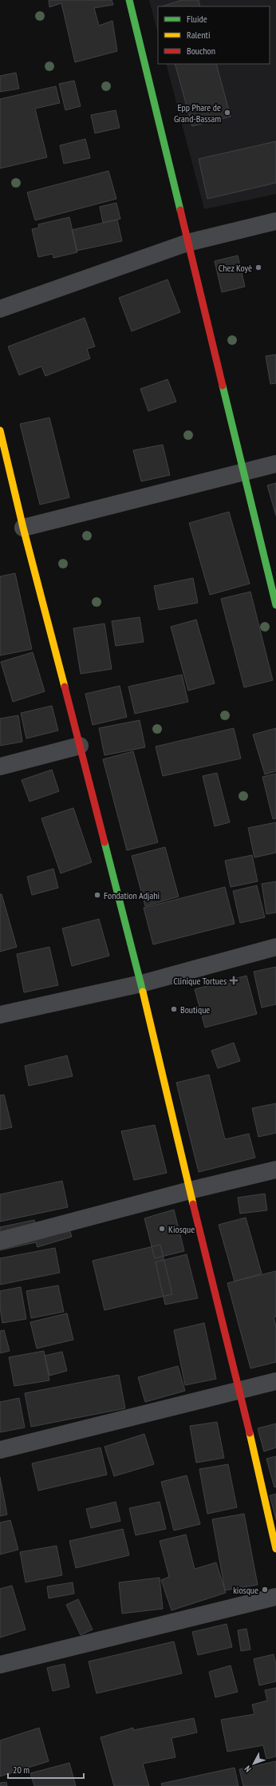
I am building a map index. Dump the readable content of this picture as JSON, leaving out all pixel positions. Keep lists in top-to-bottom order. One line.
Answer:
{"places":{"other":["Epp Phare de Grand-Bassam","Chez Koyè","Fondation Adjahi","Boutique","Kiosque","kiosque"],"health":["Clinique Tortues"]},"legend":["Fluide","Ralenti","Bouchon"],"scale_bar":"20 m","north":"bottom left"}
